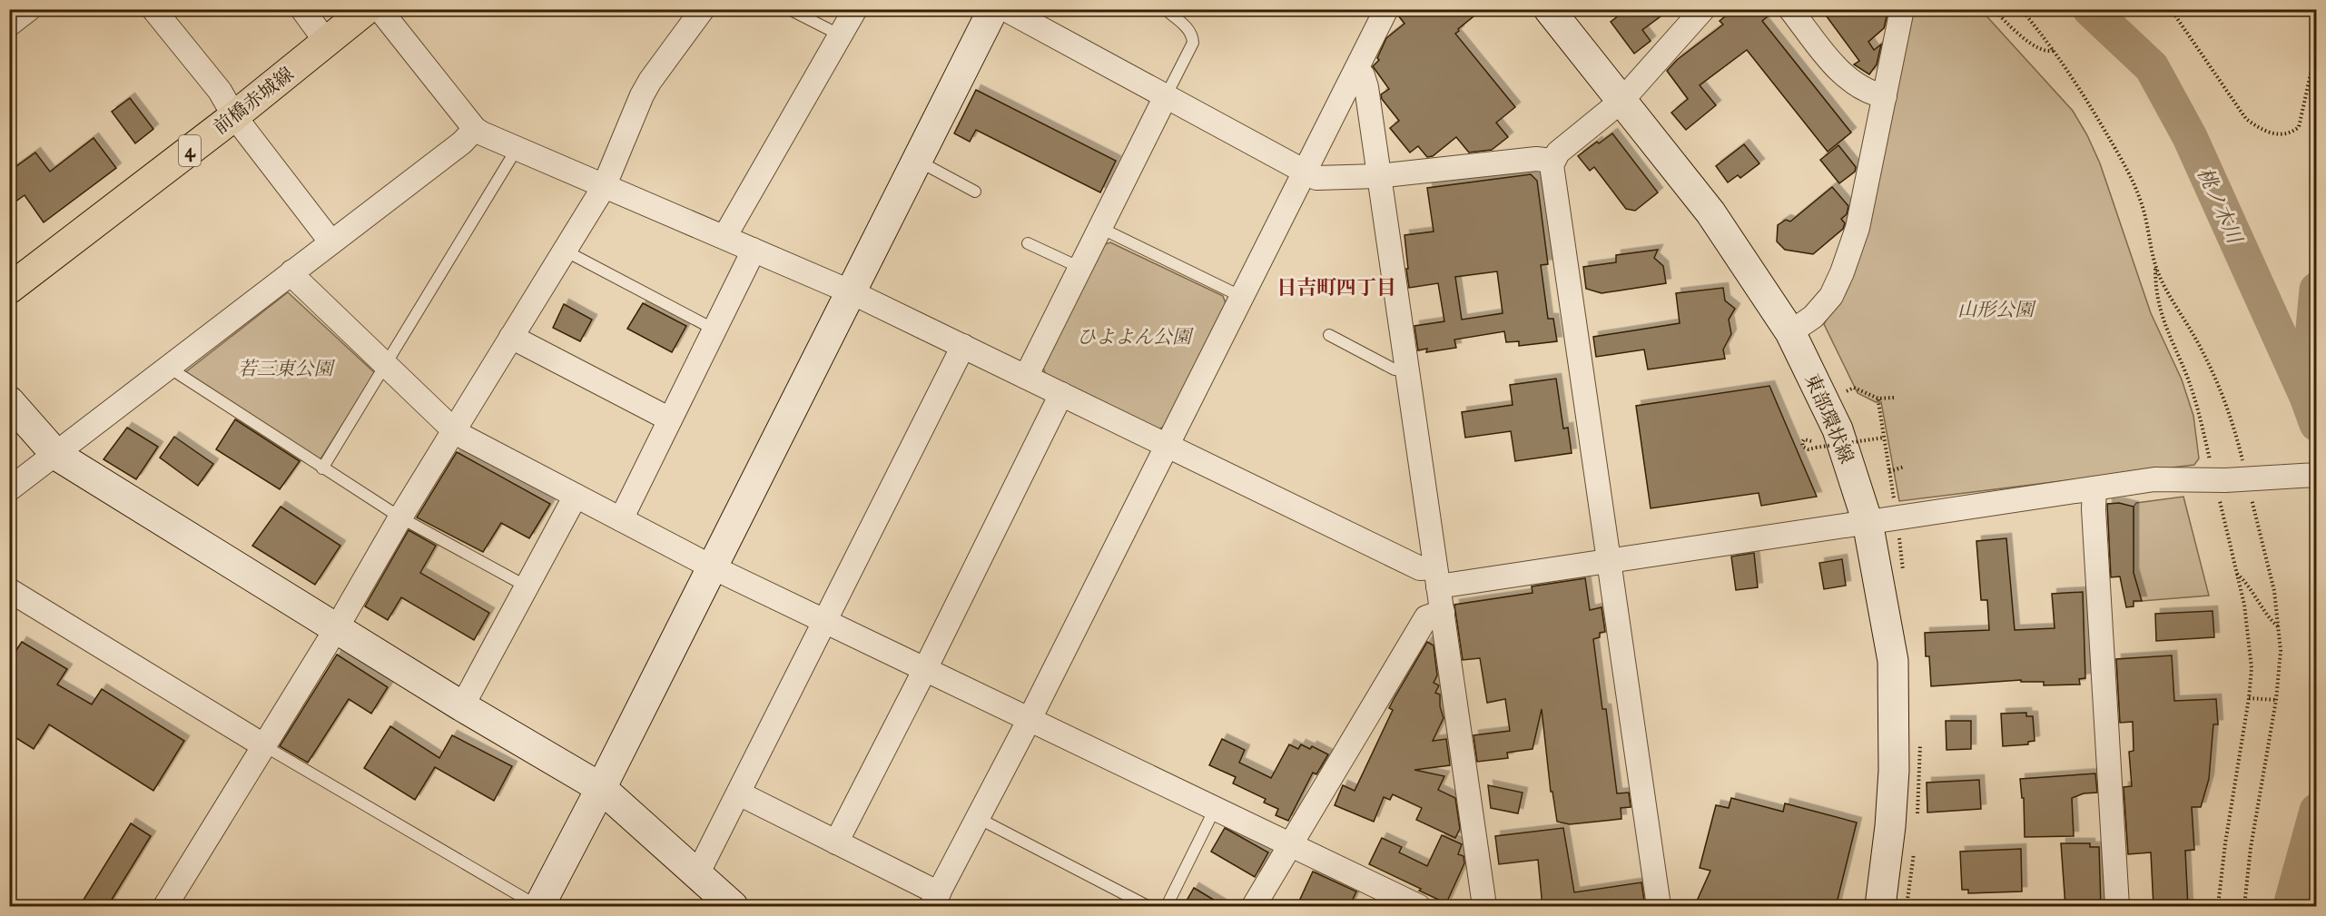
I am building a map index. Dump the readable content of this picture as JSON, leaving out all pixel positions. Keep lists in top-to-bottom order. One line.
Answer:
{"streets":{"main road":["前橋赤城線","4"],"street":["東部環状線"]},"districts":["日吉町四丁目"],"water":["桃ノ木川"],"parks":["山形公園","ひよよん公園","若三東公園"]}
